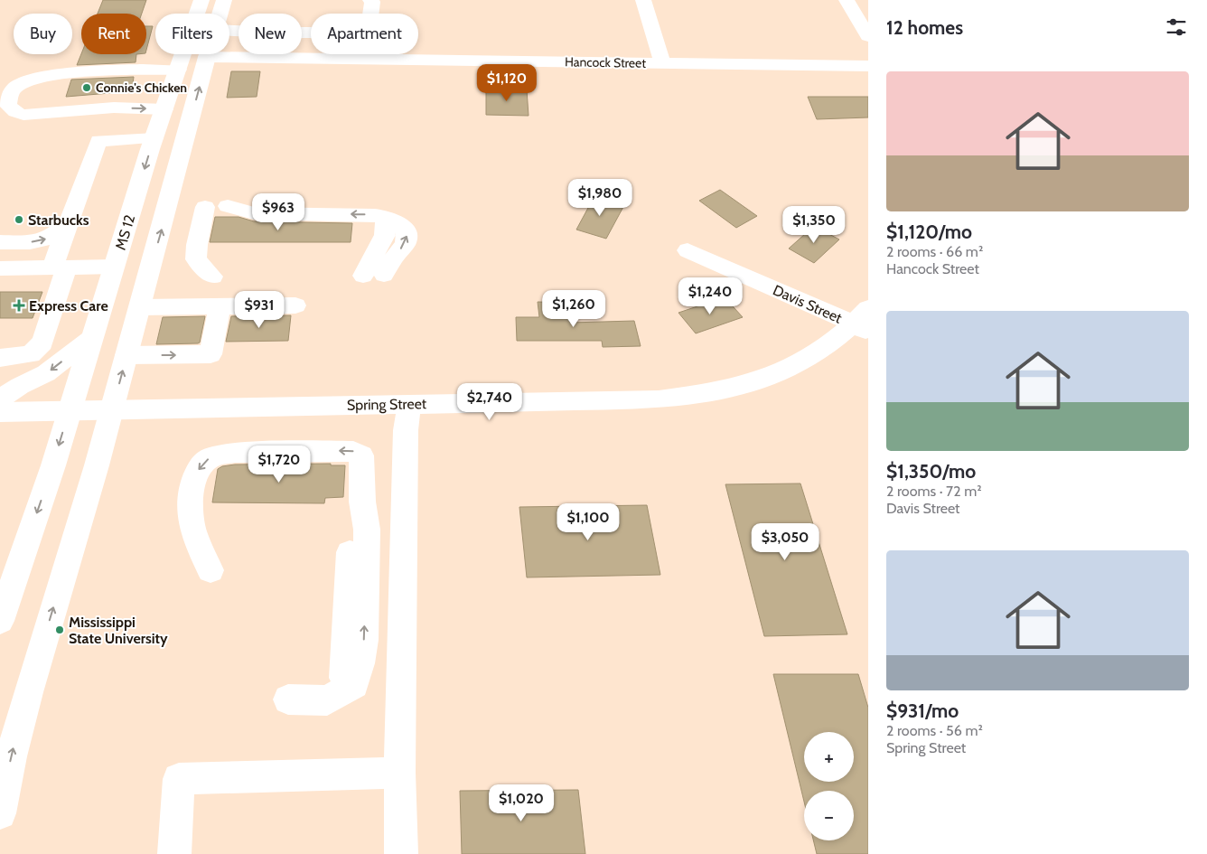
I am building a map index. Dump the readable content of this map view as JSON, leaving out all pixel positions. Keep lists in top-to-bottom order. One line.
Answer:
{"streets":{"main road":["Hancock Street","MS 12","Davis Street","Spring Street"]},"crossings":[["MS 12","Spring Street"],["Davis Street","Spring Street"]],"places":{"other":["Connie's Chicken","Starbucks","Mississippi State University"],"health":["Express Care"]},"page":{"heading":"12 homes","chip":["Buy","Rent","Filters","New","Apartment"],"list":[{"name":"$1,120/mo","note":"2 rooms · 66 m² · Hancock Street"},{"name":"$1,350/mo","note":"2 rooms · 72 m² · Davis Street"},{"name":"$931/mo","note":"2 rooms · 56 m² · Spring Street"}],"price":["$1,120","$1,980","$963","$1,350","$1,240","$1,260","$931","$2,740","$1,720","$1,100","$3,050","$1,020"],"map_buttons":["+","−"]}}
